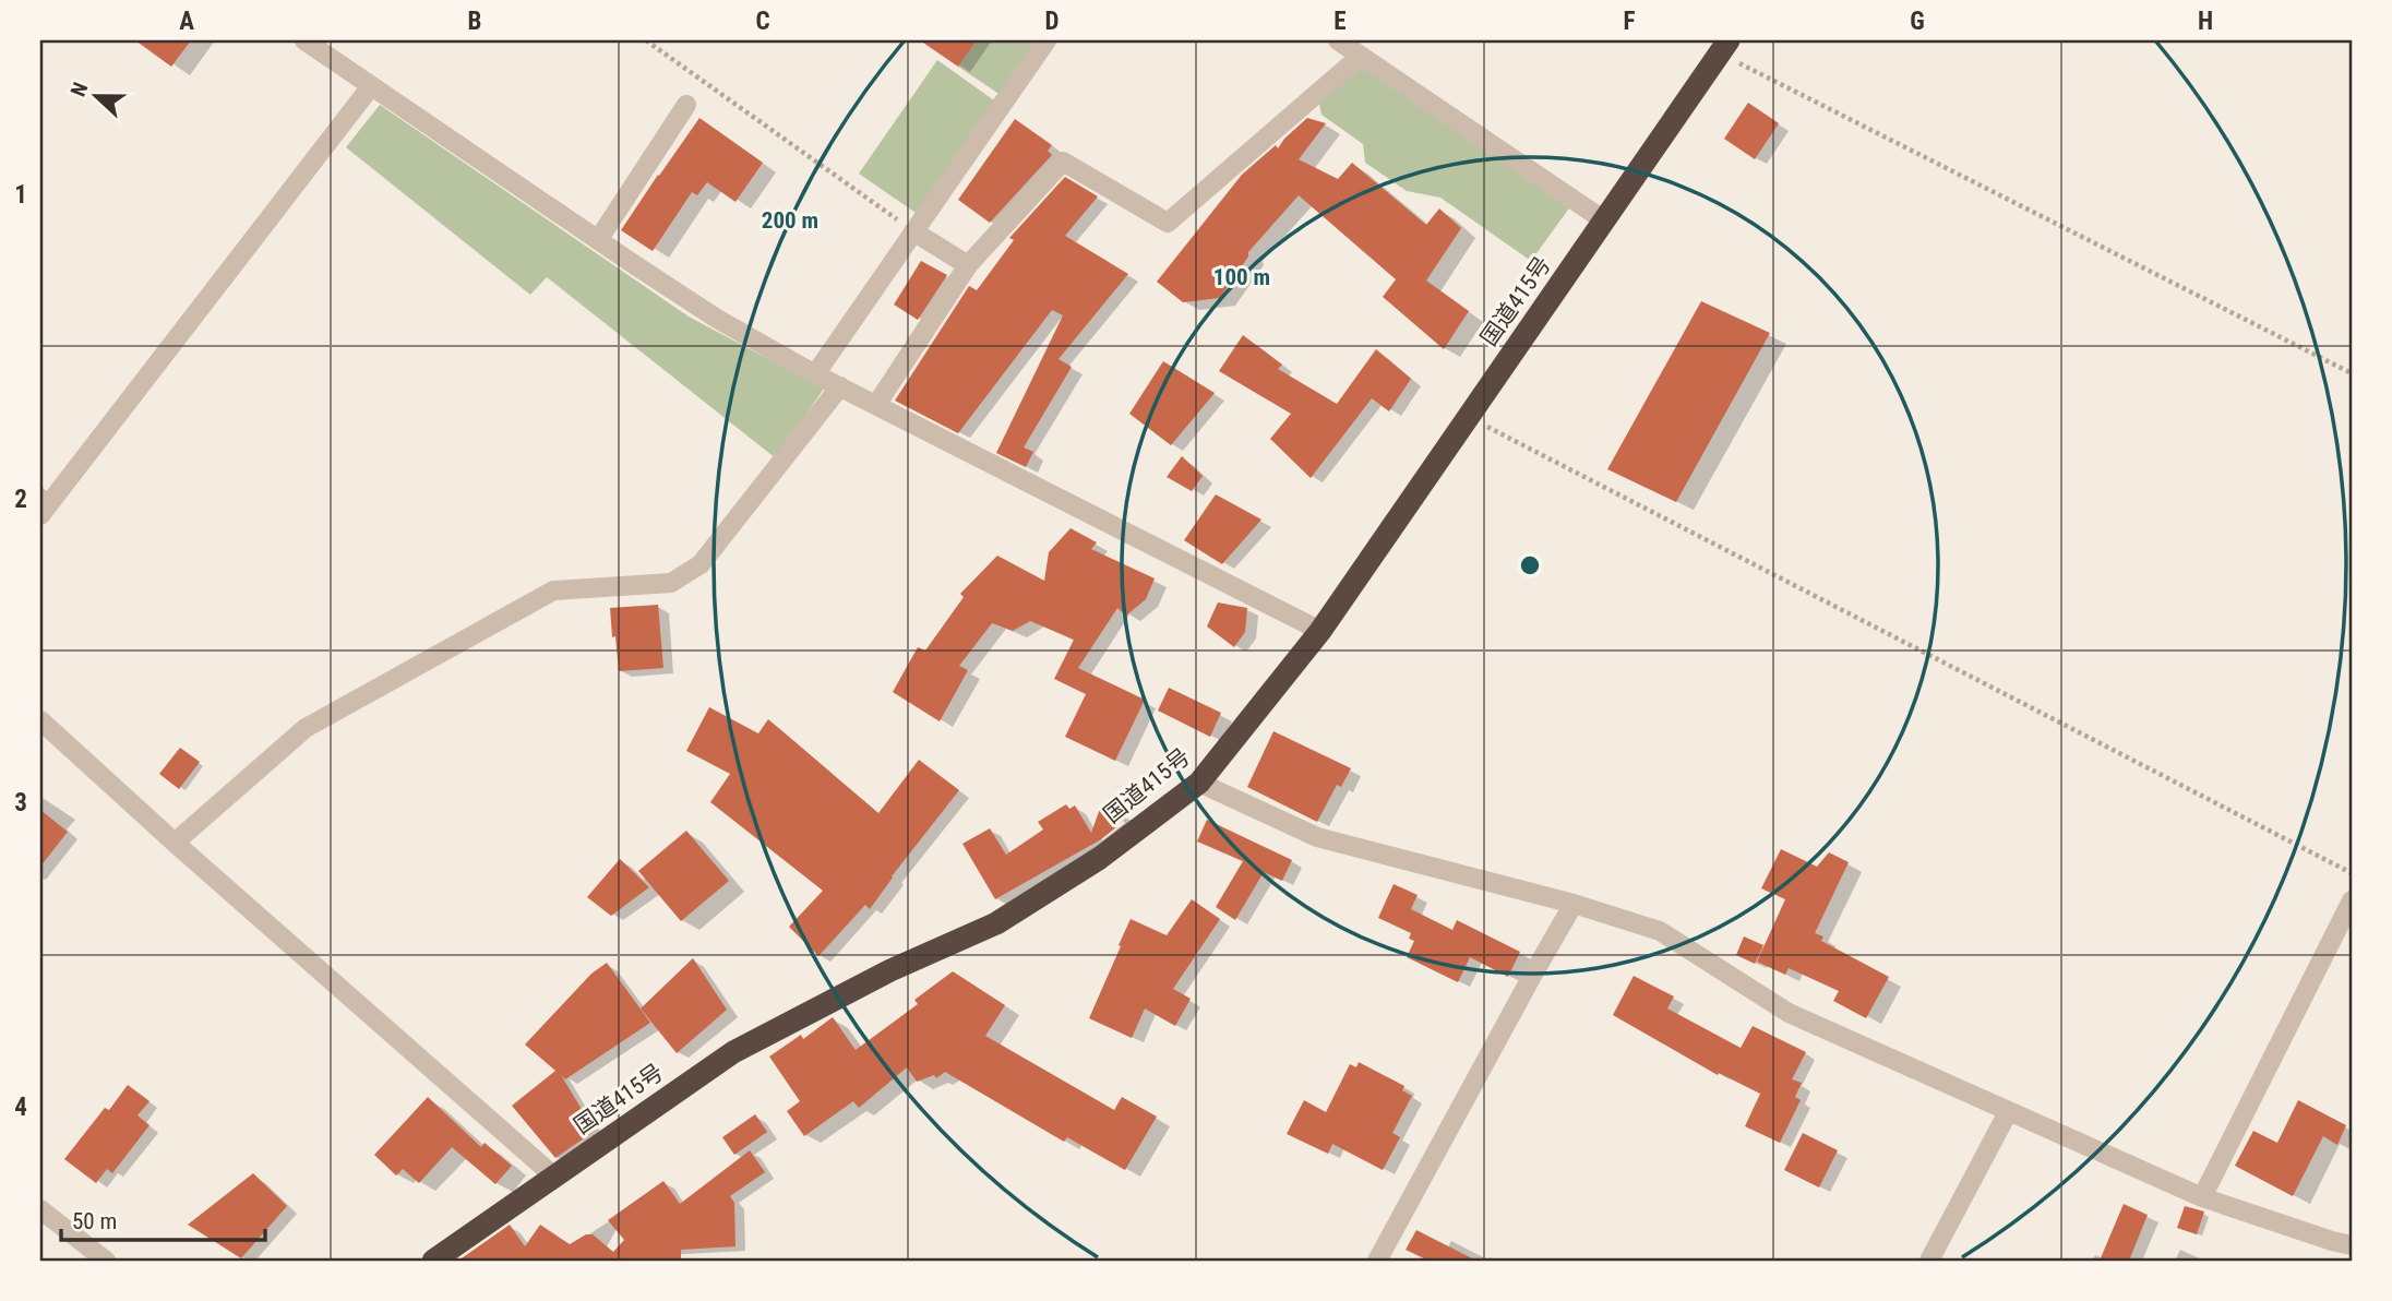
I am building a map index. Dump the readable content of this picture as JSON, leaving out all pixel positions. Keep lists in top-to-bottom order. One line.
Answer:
{"streets":{"highway":["国道415号"]},"scale_bar":"50 m","north":"left","grid":{"columns":["A","B","C","D","E","F","G","H"],"rows":["1","2","3","4"]},"rings":["200 m","100 m"]}
